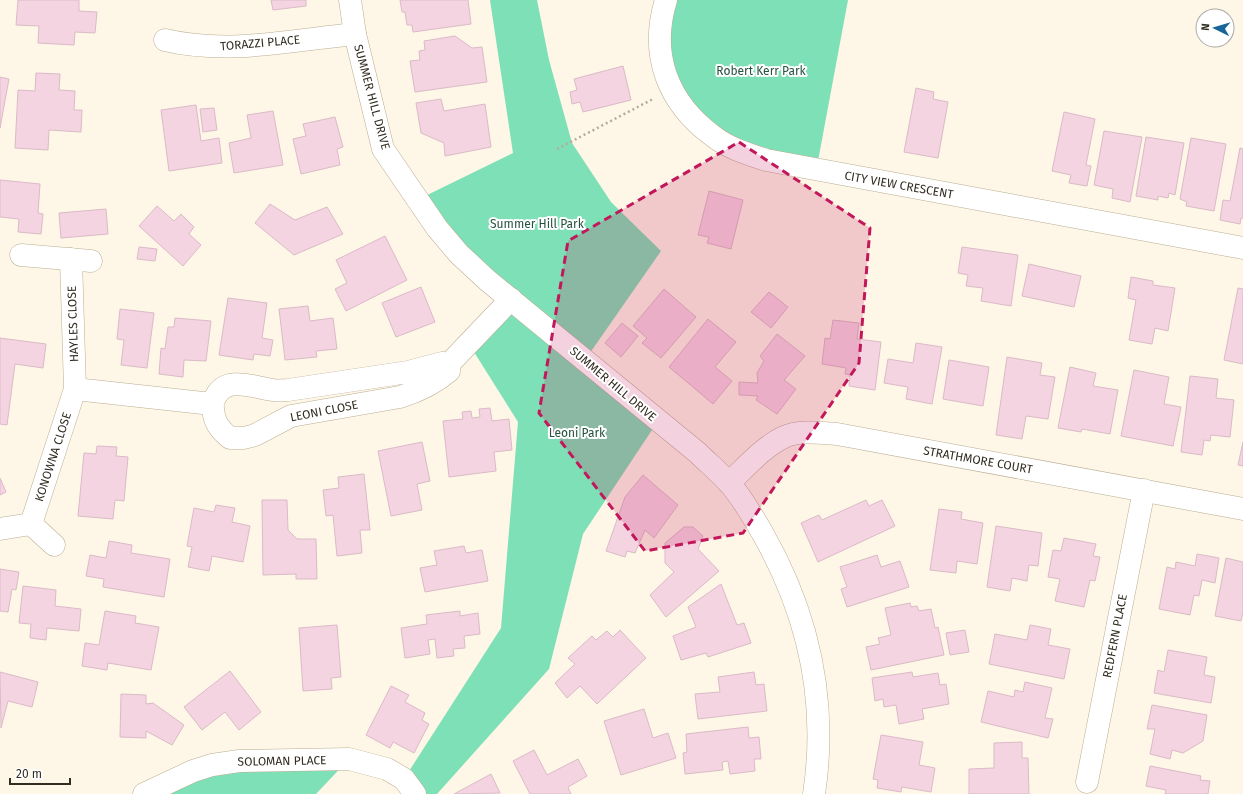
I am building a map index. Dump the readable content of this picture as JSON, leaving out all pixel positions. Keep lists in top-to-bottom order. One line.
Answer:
{"streets":{"street":["TORAZZI PLACE","SUMMER HILL DRIVE","CITY VIEW CRESCENT","HAYLES CLOSE","LEONI CLOSE","KONOWNA CLOSE","STRATHMORE COURT","REDFERN PLACE","SOLOMAN PLACE"]},"crossings":[["TORAZZI PLACE","SUMMER HILL DRIVE"],["SUMMER HILL DRIVE","LEONI CLOSE"],["SUMMER HILL DRIVE","STRATHMORE COURT"],["HAYLES CLOSE","KONOWNA CLOSE"],["STRATHMORE COURT","REDFERN PLACE"]],"parks":["Robert Kerr Park","Summer Hill Park","Leoni Park"],"scale_bar":"20 m","north":"left"}
